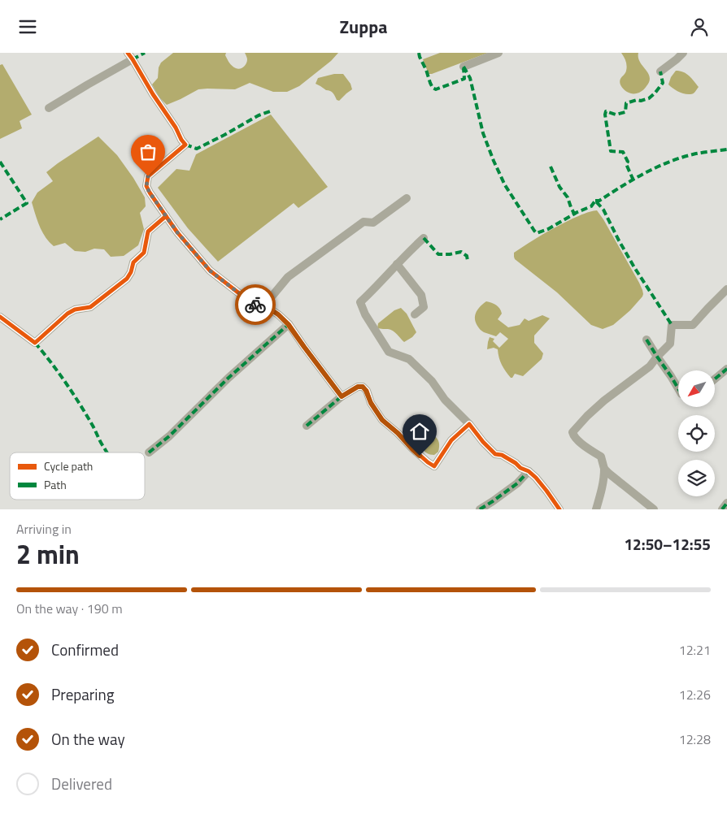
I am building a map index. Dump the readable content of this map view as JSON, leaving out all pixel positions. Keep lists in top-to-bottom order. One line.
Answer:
{"legend":["Cycle path","Path"],"north":"bottom left","page":{"header":"Zuppa","heading":["2 min","Arriving in","12:50–12:55"],"bar":"On the way · 190 m","list":[["Confirmed","12:21"],["Preparing","12:26"],["On the way","12:28"],"Delivered"]}}
